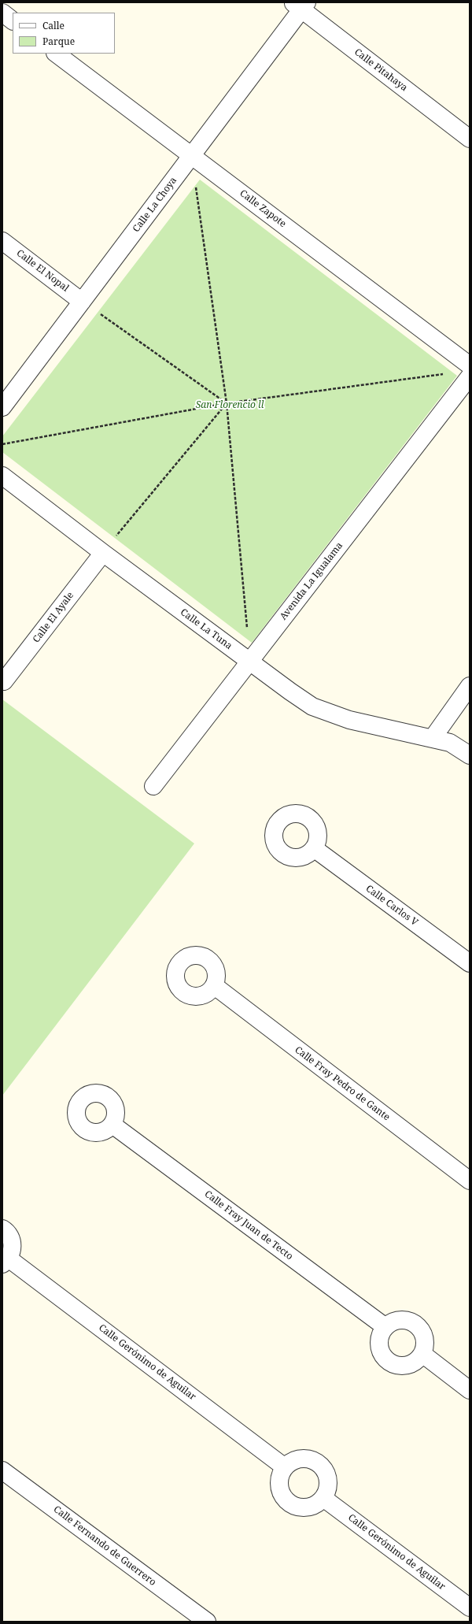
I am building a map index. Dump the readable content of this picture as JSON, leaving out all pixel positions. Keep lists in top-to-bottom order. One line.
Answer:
{"streets":{"street":["Calle Pitahaya","Calle La Choya","Calle Zapote","Calle El Nopal","Avenida La Igualama","Calle El Ayale","Calle La Tuna","Calle Carlos V","Calle Fray Pedro de Gante","Calle Fray Juan de Tecto","Calle Gerónimo de Aguilar","Calle Fernando de Guerrero"]},"crossings":[["Calle Pitahaya","Calle La Choya"],["Calle La Choya","Calle Zapote"],["Calle La Choya","Calle El Nopal"],["Avenida La Igualama","Calle La Tuna"],["Calle El Ayale","Calle La Tuna"]],"parks":["San Florencio ll"],"legend":["Calle","Parque"]}
